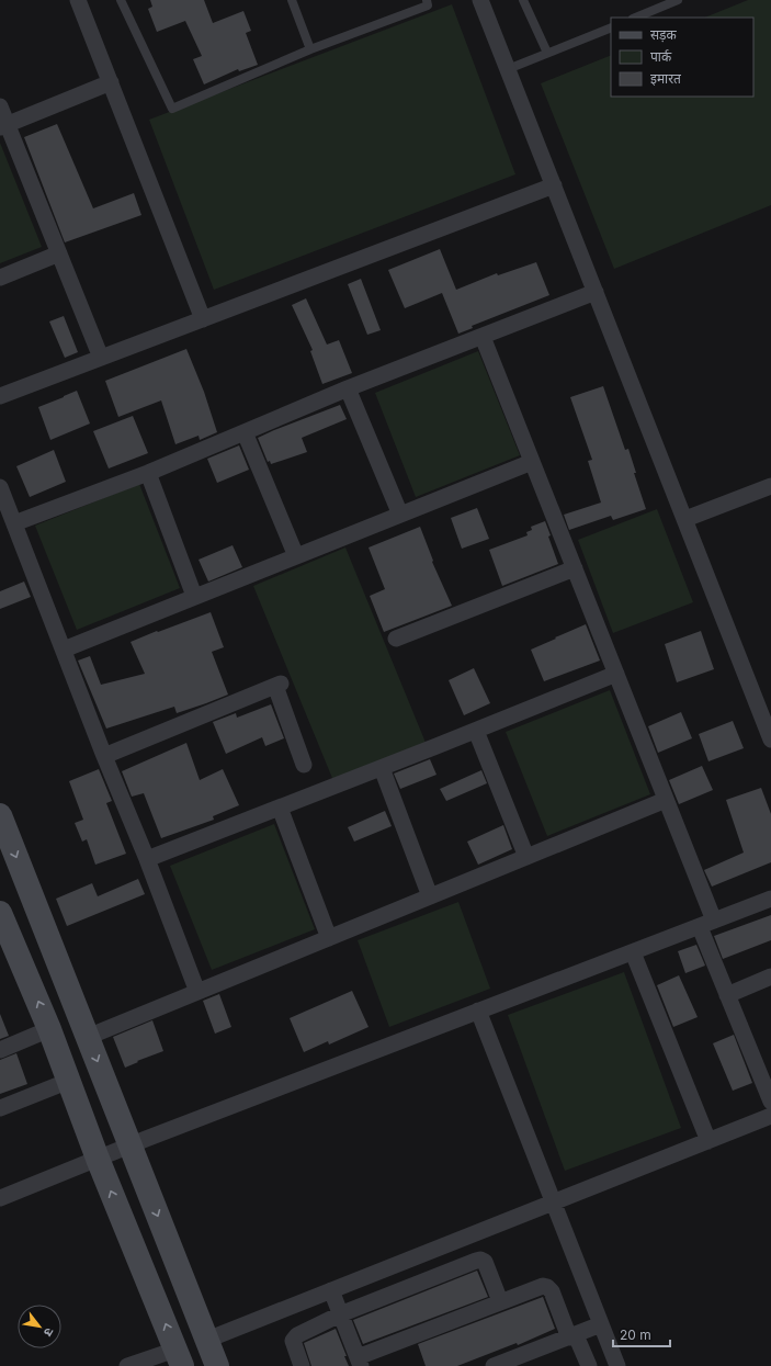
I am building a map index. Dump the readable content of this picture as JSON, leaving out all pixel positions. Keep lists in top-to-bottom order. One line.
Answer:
{"legend":["सड़क","पार्क","इमारत"],"scale_bar":"20 m","north":"bottom right"}
